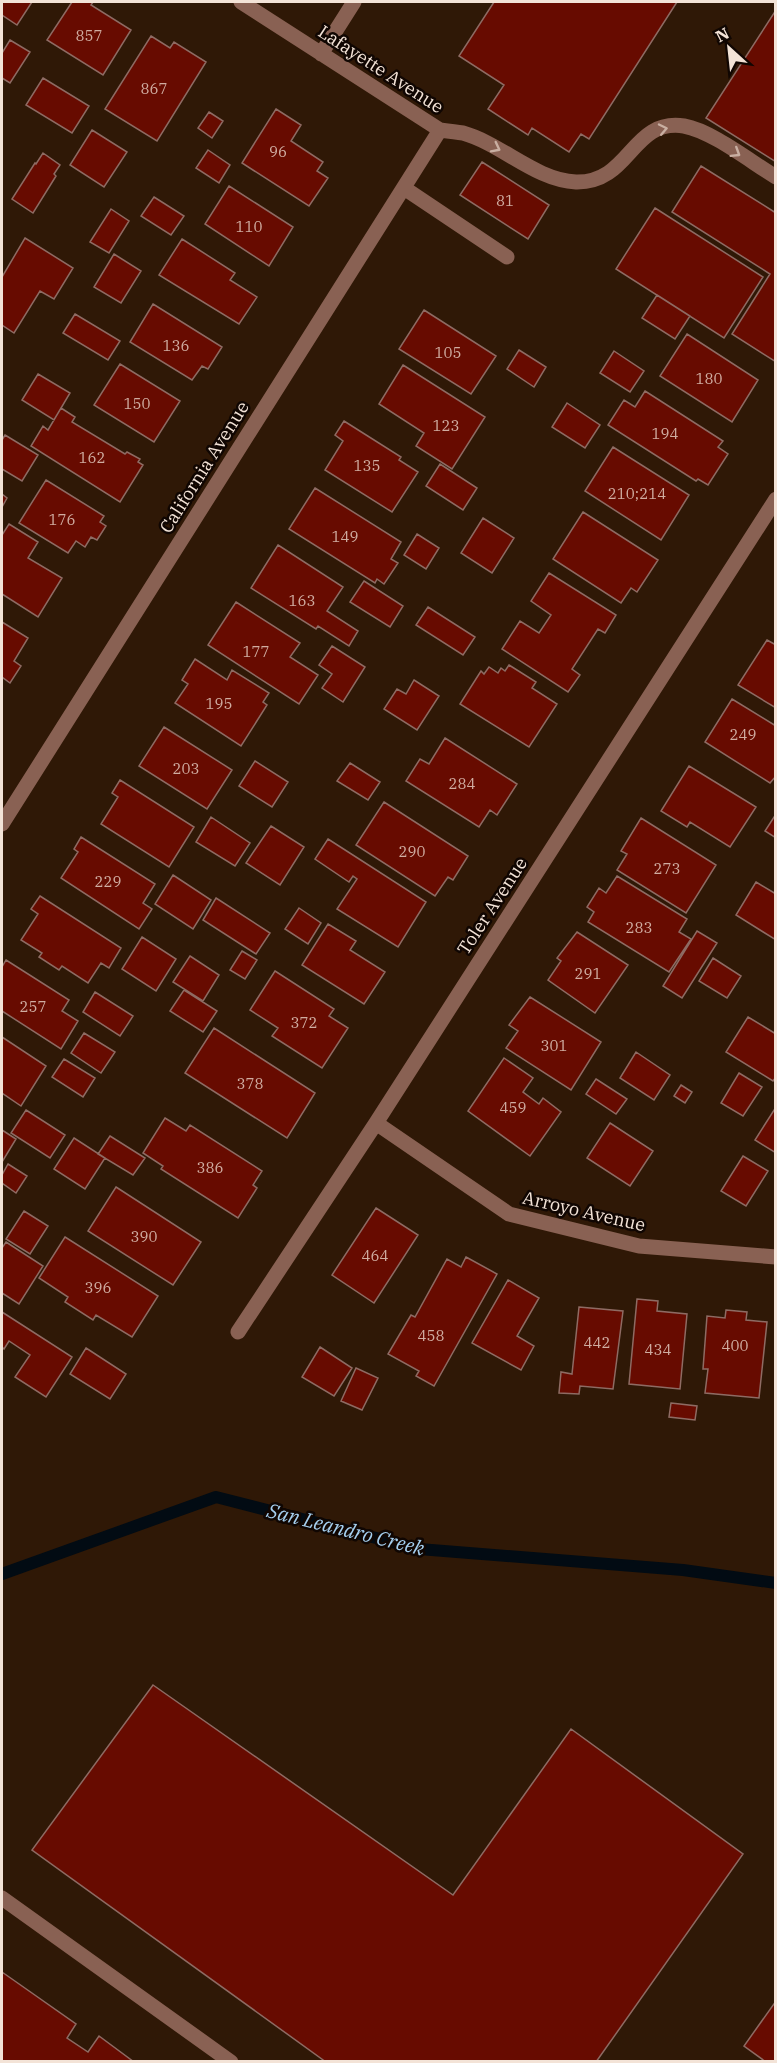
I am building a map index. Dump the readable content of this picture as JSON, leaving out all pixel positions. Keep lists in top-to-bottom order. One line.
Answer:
{"streets":{"street":["Lafayette Avenue","California Avenue","Toler Avenue","Arroyo Avenue"]},"crossings":[["Lafayette Avenue","California Avenue"],["Toler Avenue","Arroyo Avenue"]],"one_way":["Lafayette Avenue"],"water":["San Leandro Creek"],"house_numbers":["857","867","96","81","110","136","105","180","150","123","194","162","135","210;214","176","149","163","177","195","249","203","284","290","273","229","283","291","257","372","301","378","459","386","390","464","396","458","442","400","434"],"north":"top left"}
